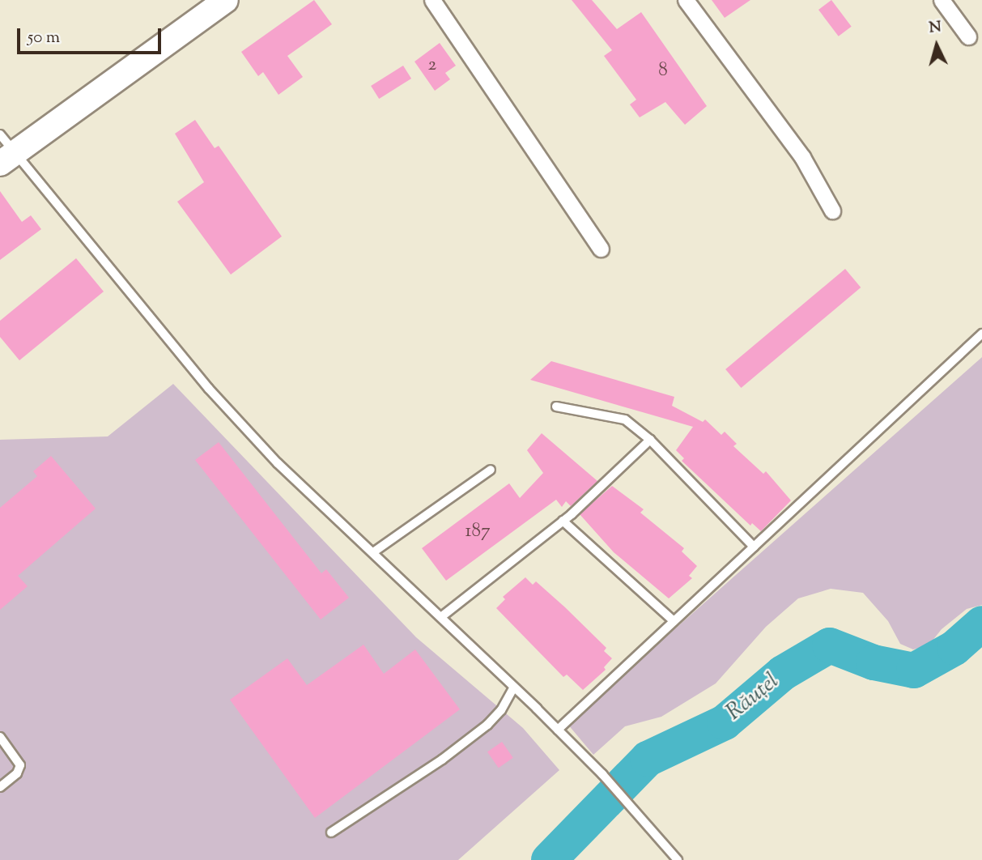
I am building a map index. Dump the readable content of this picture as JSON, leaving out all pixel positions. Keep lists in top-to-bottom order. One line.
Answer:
{"water":["Răuțel"],"house_numbers":["2","8","187"],"scale_bar":"50 m","north":"top"}
